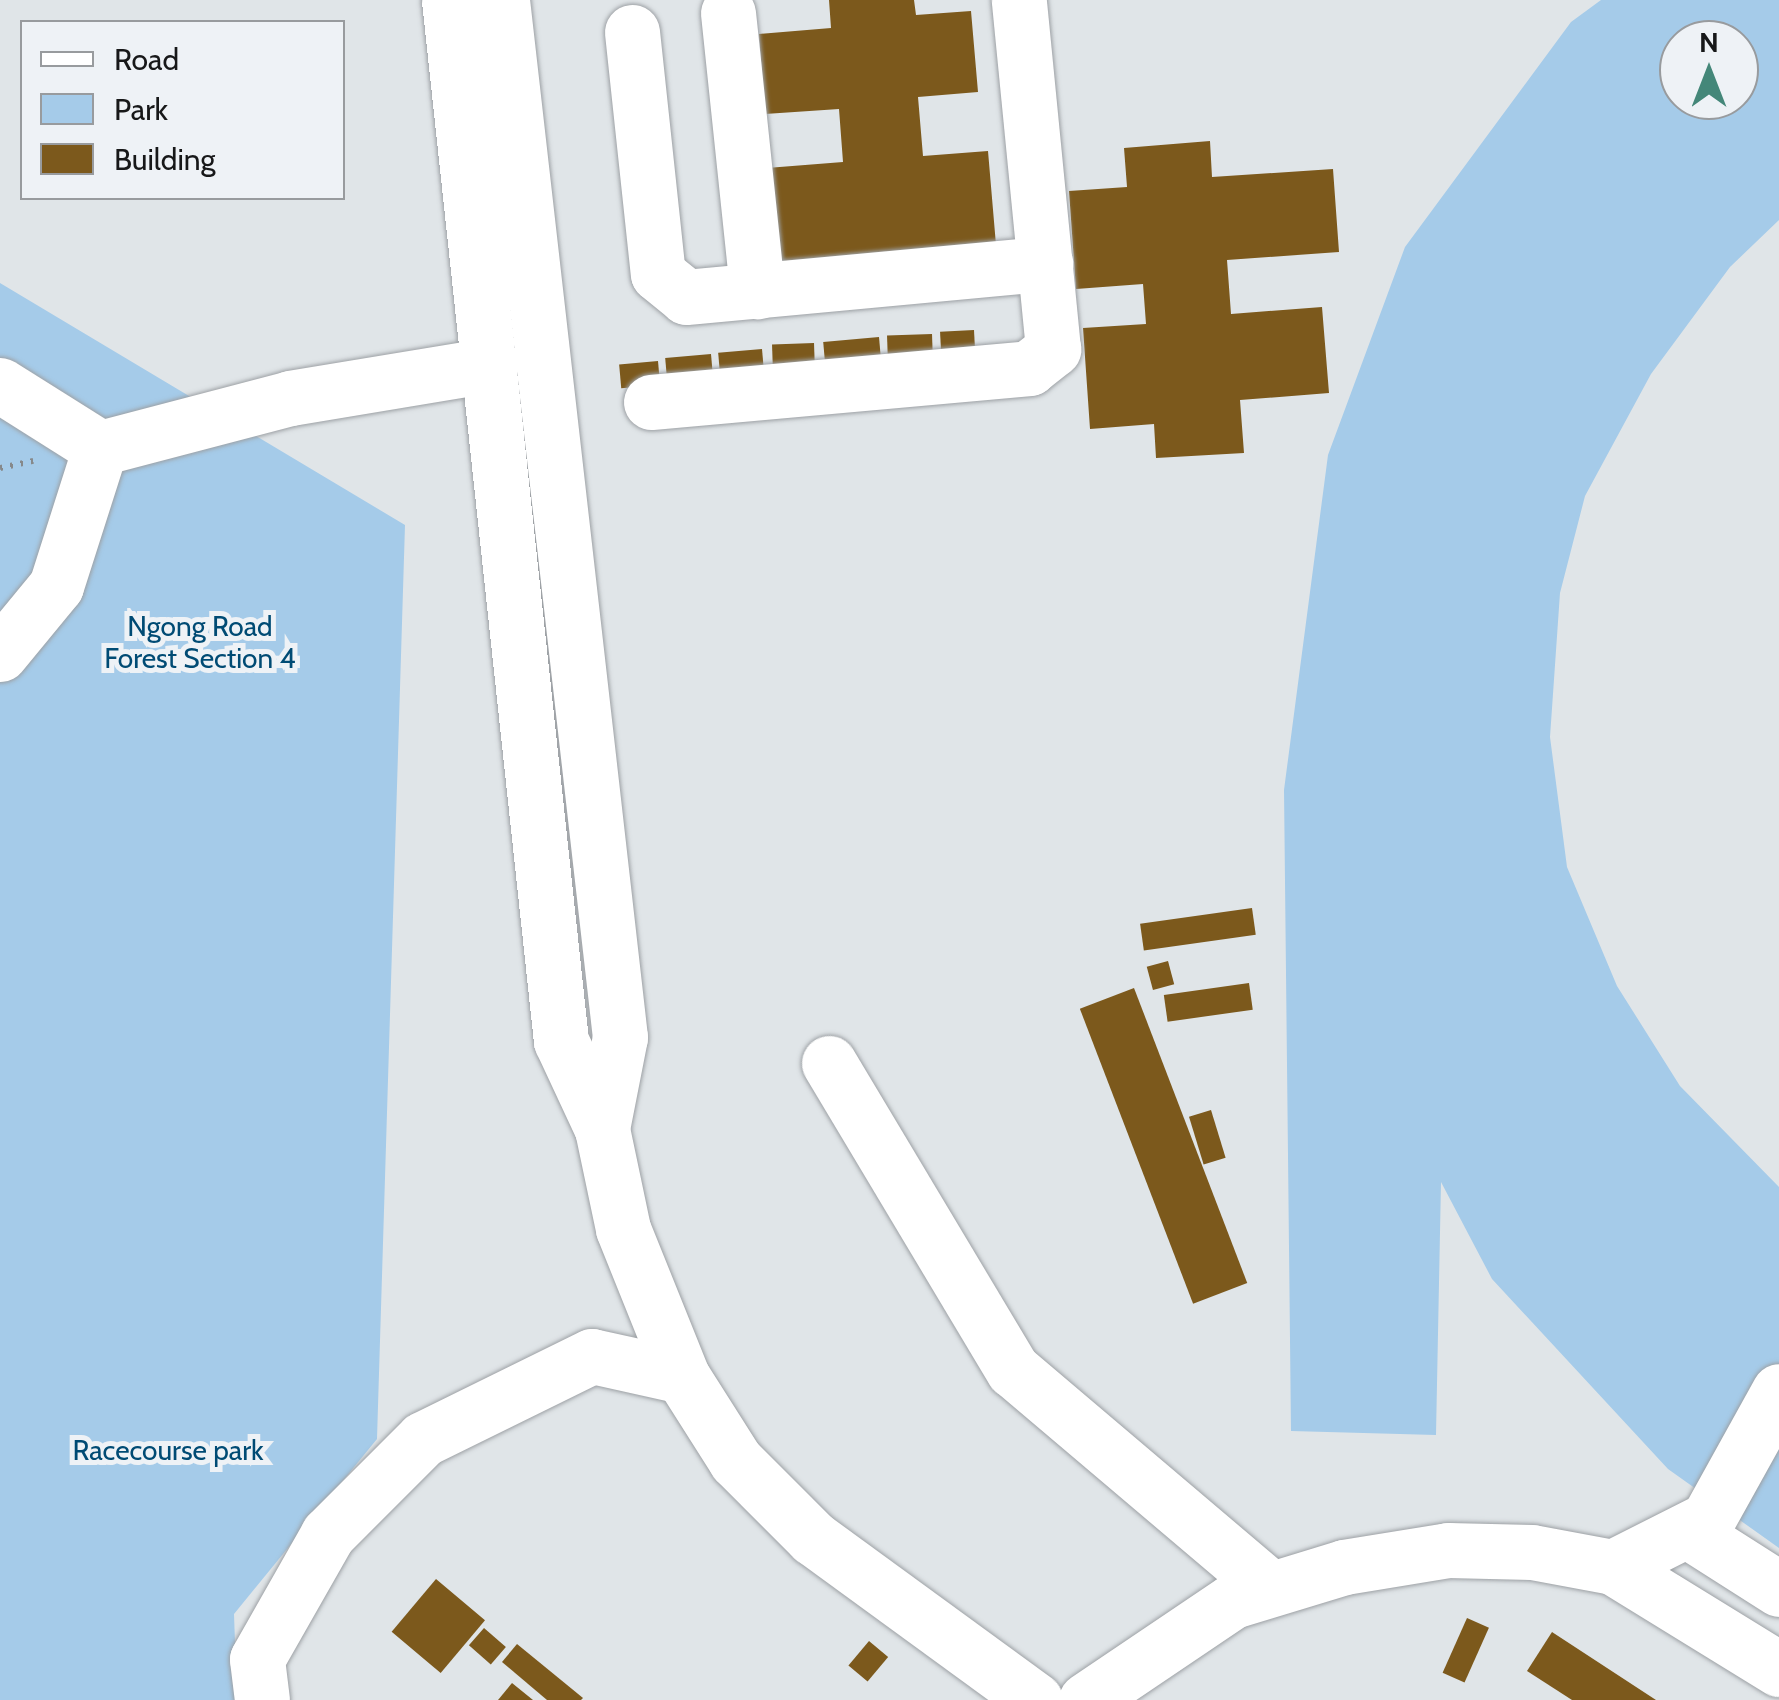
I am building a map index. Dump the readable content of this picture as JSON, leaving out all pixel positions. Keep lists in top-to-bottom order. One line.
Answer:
{"parks":["Ngong Road Forest Section 4","Racecourse park"],"legend":["Road","Park","Building"],"north":"top"}
